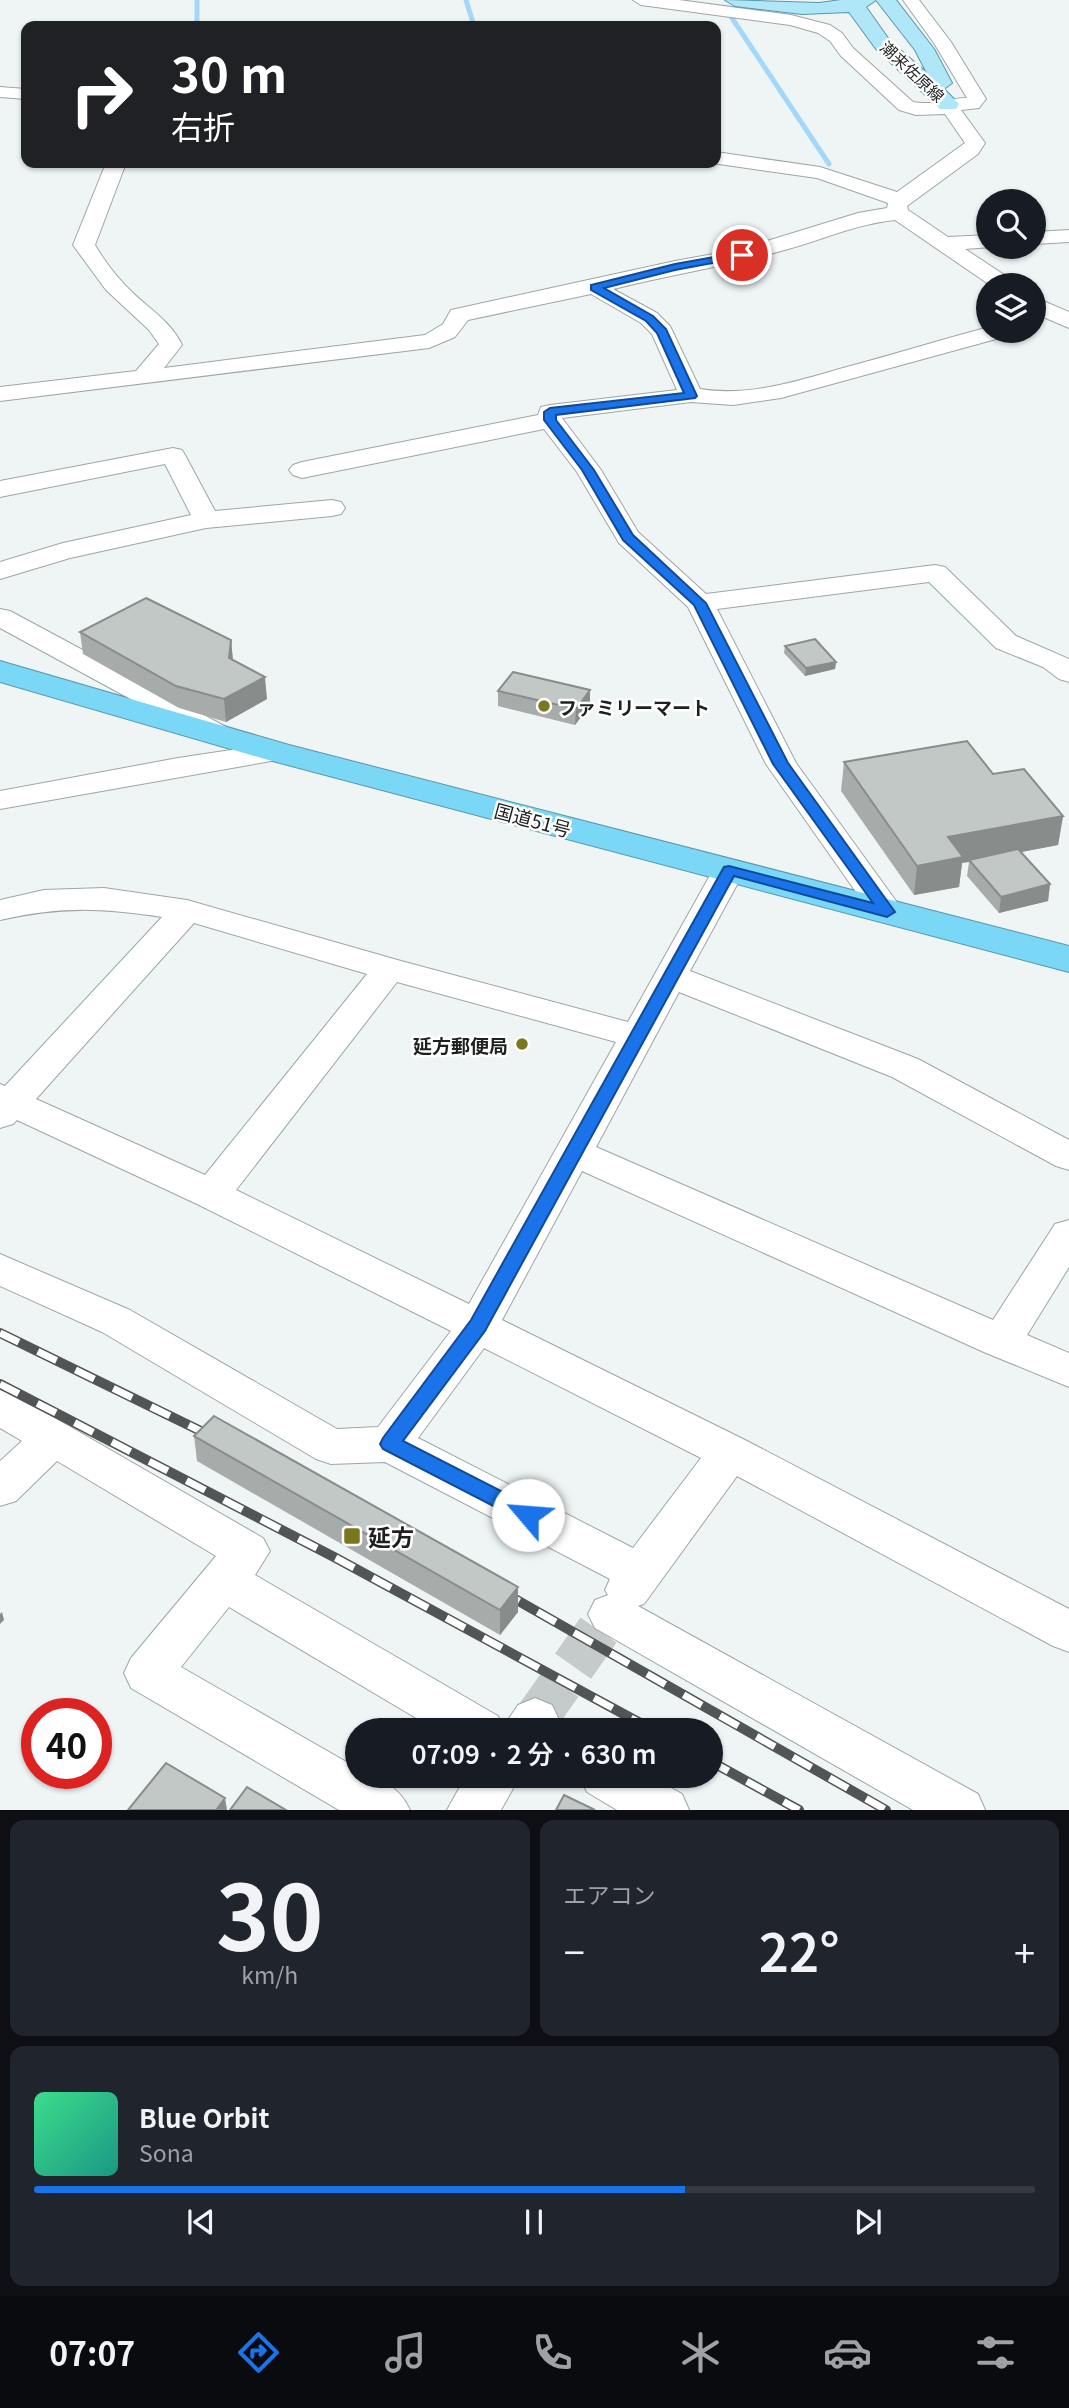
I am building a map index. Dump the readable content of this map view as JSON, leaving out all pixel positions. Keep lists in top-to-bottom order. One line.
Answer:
{"streets":{"highway":["国道51号"],"main road":["潮来佐原線"]},"places":{"other":["ファミリーマート","延方郵便局"],"transit":["延方"]},"page":{"turn":["30 m","右折"],"limit":"40","trip":"07:09 · 2 分 · 630 m","tile":[["30","km/h"],"エアコン"],"heat":["−","22°","+"],"song":["Blue Orbit","Sona"],"tabs":"07:07"}}
